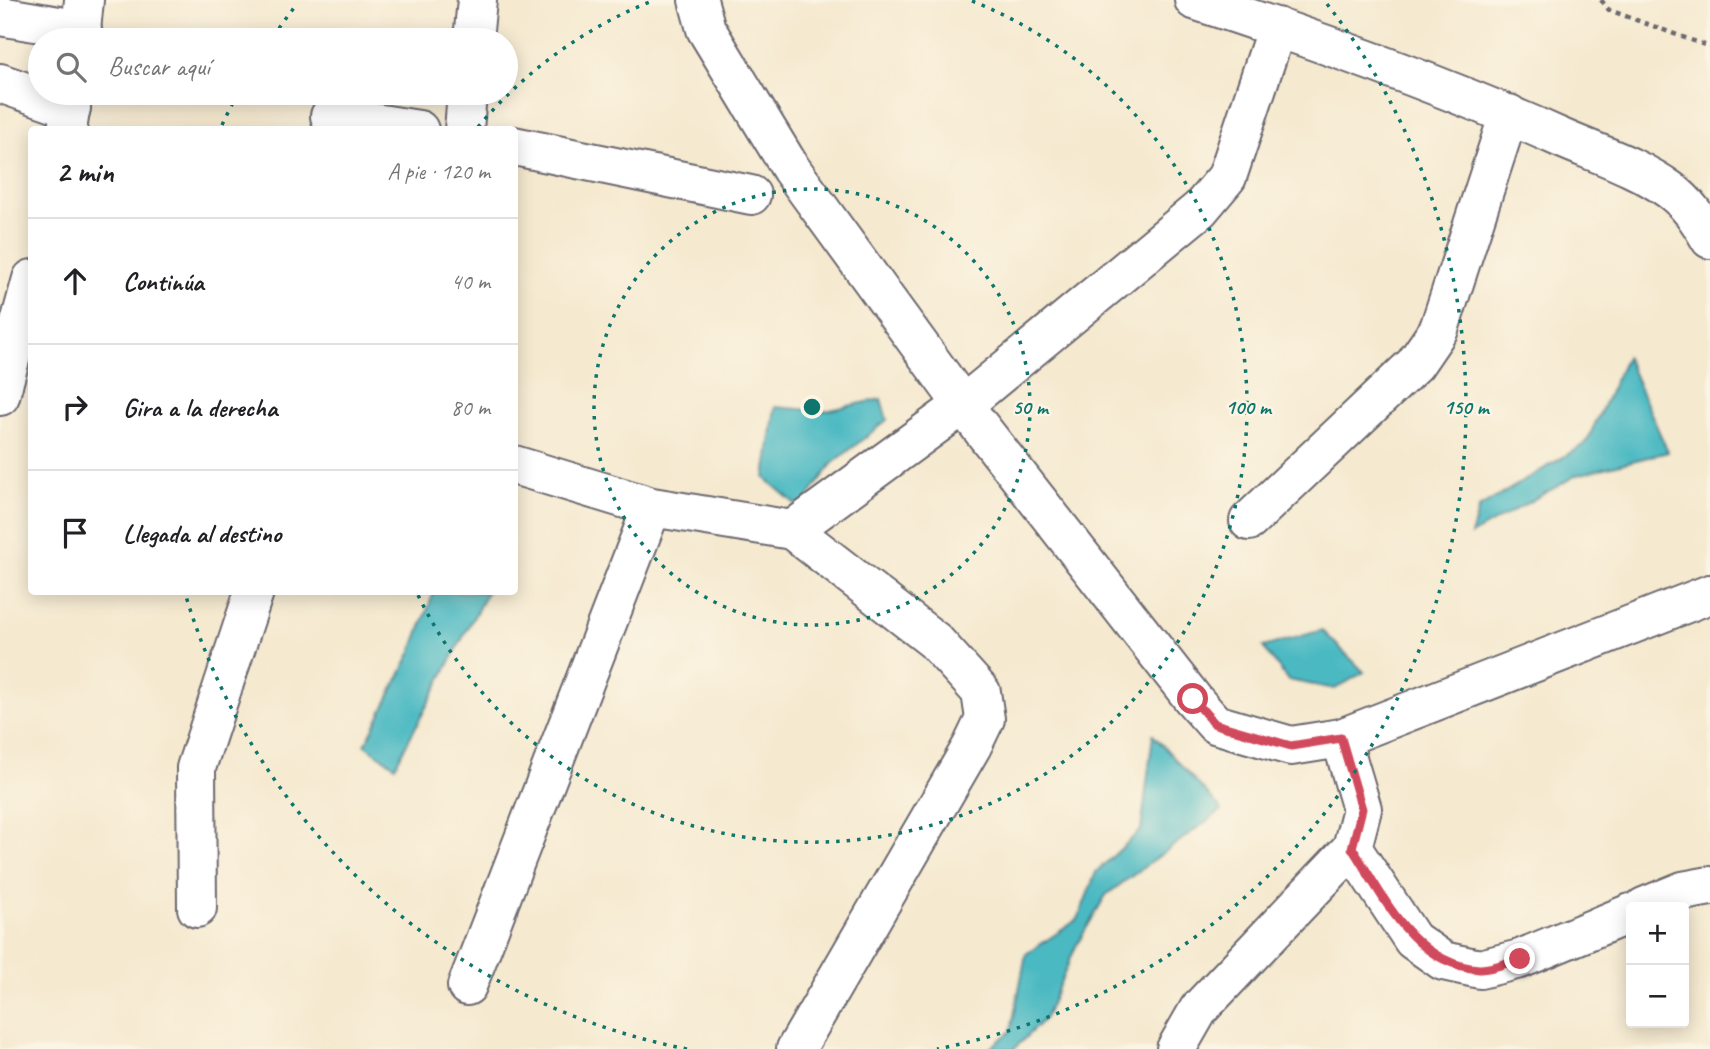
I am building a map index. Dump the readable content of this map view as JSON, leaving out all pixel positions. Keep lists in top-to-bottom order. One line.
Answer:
{"page":{"search":"Buscar aquí","heading":["2 min","A pie · 120 m"],"list":[["Continúa","40 m"],["Gira a la derecha","80 m"],"Llegada al destino"],"map_buttons":["+","−"]},"rings":["50 m","100 m","150 m"]}
